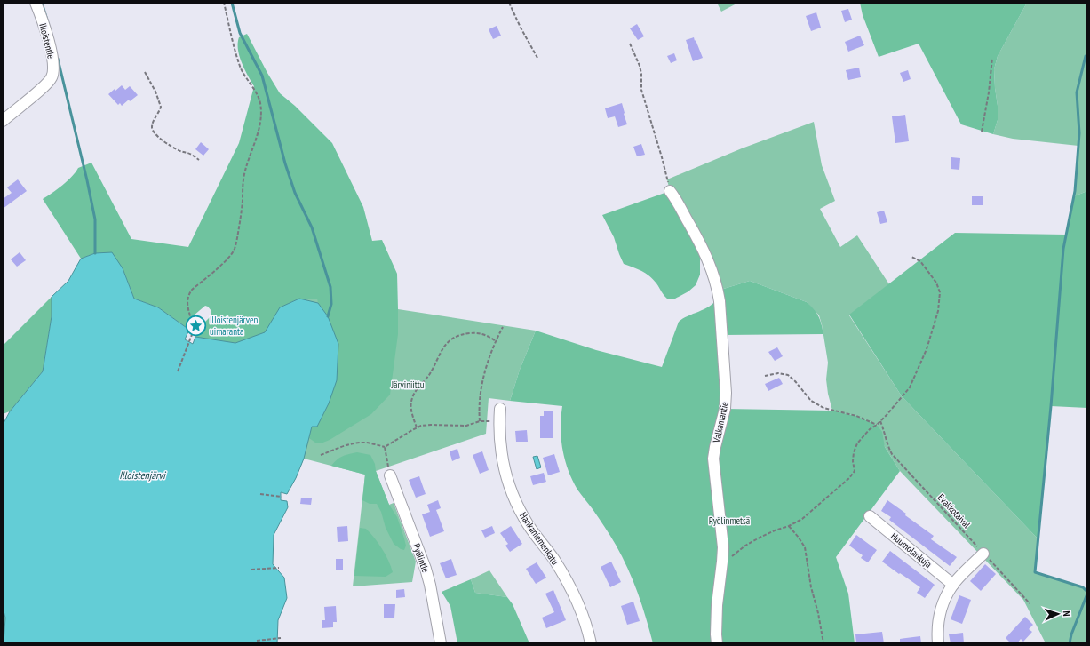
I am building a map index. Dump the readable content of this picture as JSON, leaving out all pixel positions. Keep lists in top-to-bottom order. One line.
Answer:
{"streets":{"street":["Illoistentie","Valkamantie","Hankaniemenkatu","Huumolankuja","Pyölintie"],"path":["Evakkotaival"]},"water":["Illoistenjärvi"],"parks":["Järviniittu","Pyölinmetsä"],"places":{"place":["Illoistenjärven uimaranta"]},"north":"right"}
